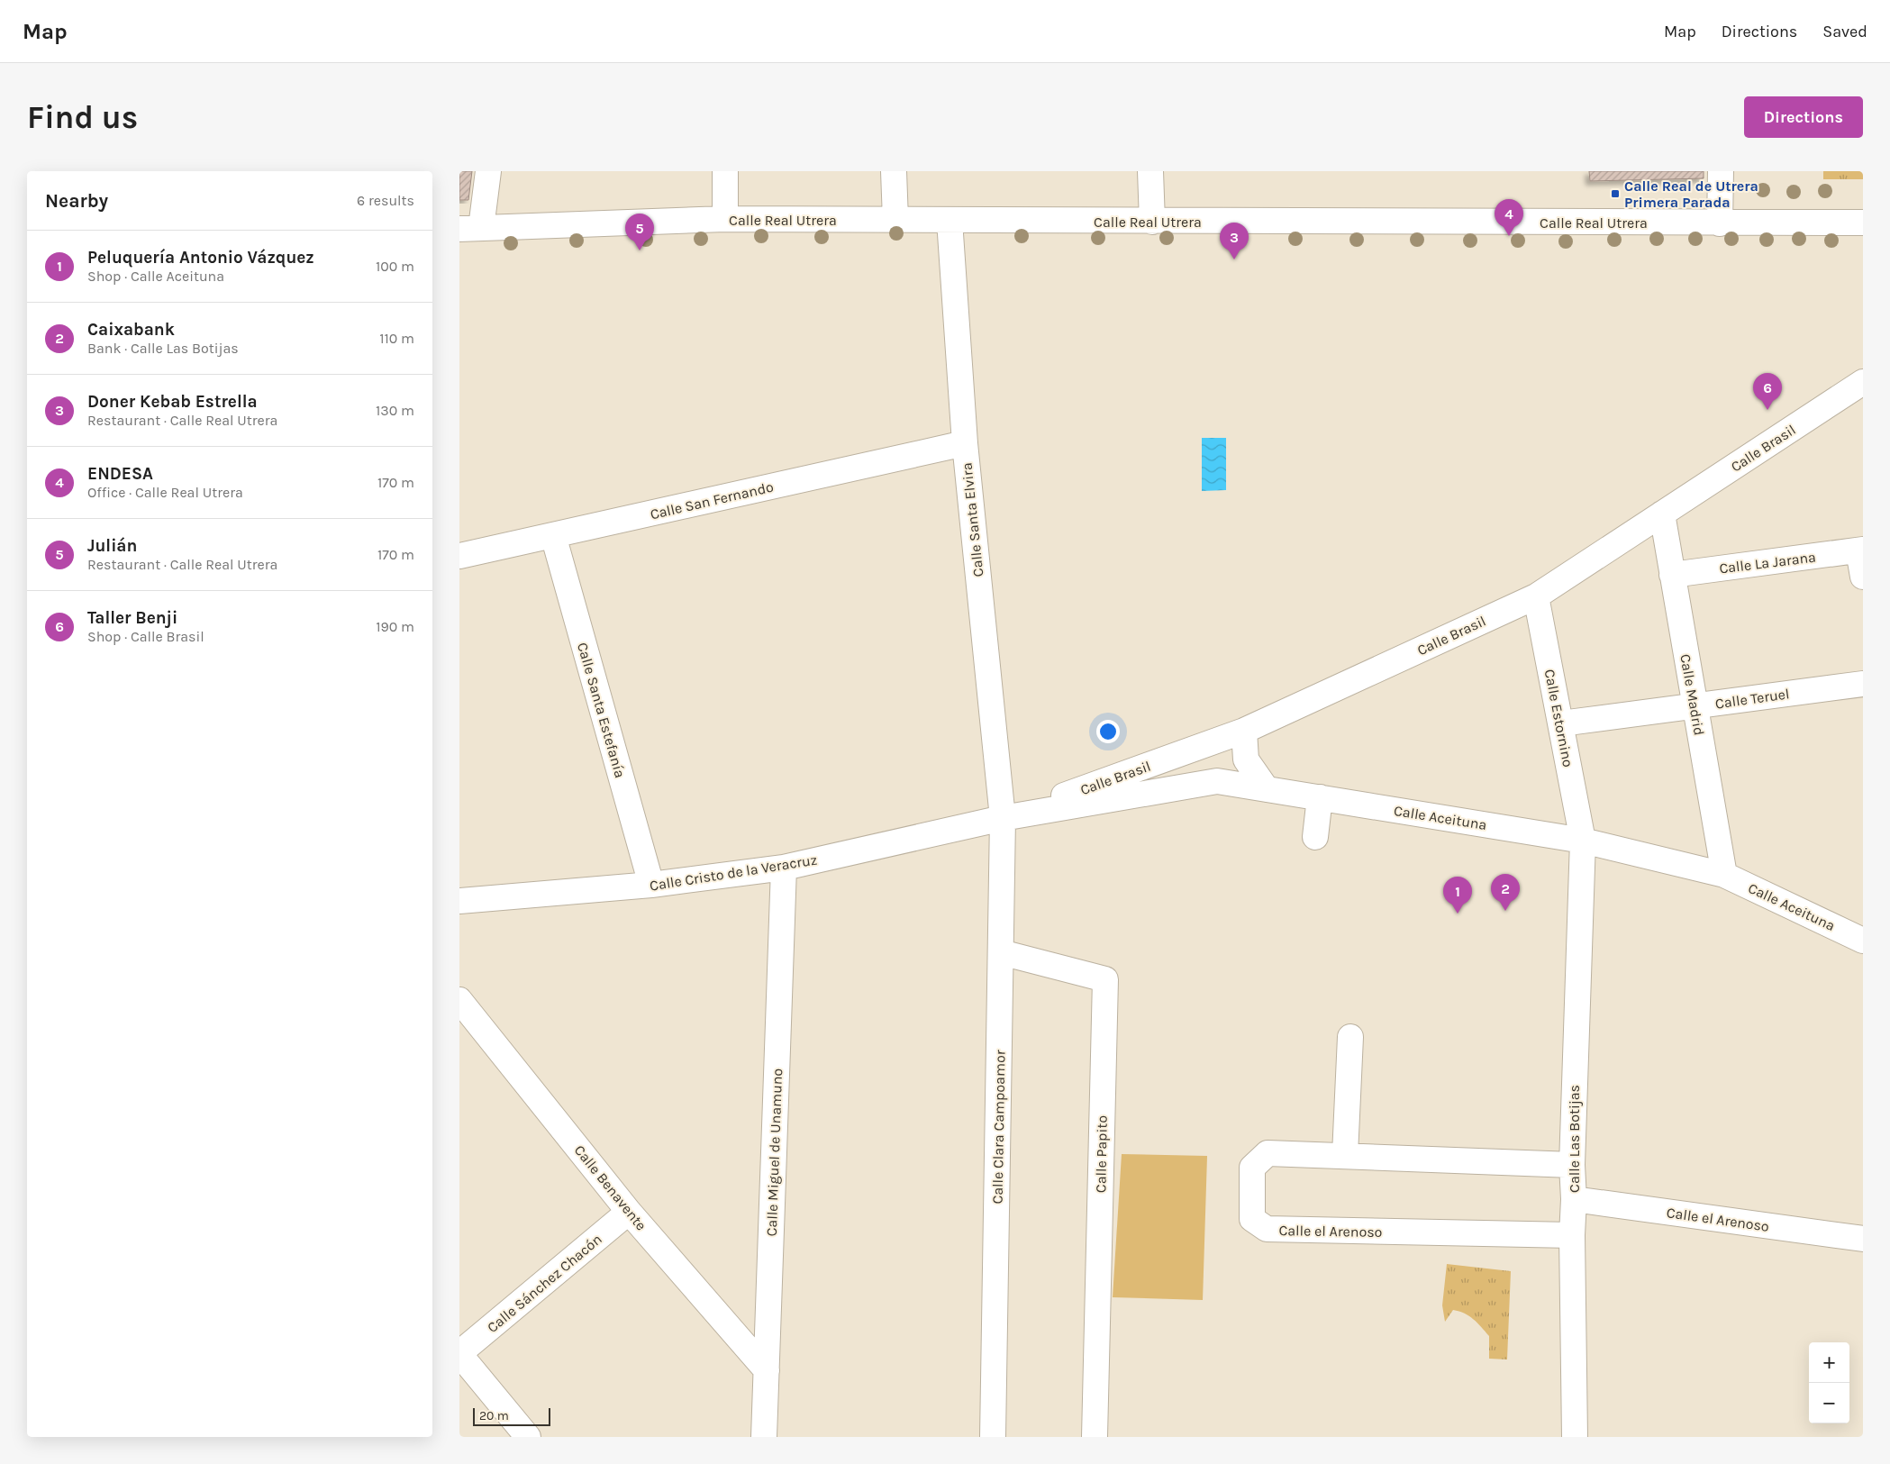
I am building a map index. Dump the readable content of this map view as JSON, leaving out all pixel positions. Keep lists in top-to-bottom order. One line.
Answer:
{"streets":{"street":["Calle Real Utrera","Calle Brasil","Calle San Fernando","Calle Santa Elvira","Calle La Jarana","Calle Madrid","Calle Teruel","Calle Santa Estefanía","Calle Estornino","Calle Aceituna","Calle Cristo de la Veracruz","Calle Clara Campoamor","Calle Las Botijas","Calle Miguel de Unamuno","Calle Papito","Calle Benavente","Calle el Arenoso","Calle Sánchez Chacón"]},"crossings":[["Calle Real Utrera","Calle Santa Elvira"],["Calle Brasil","Calle Santa Elvira"],["Calle Brasil","Calle Madrid"],["Calle Brasil","Calle Estornino"],["Calle Brasil","Calle Aceituna"],["Calle Brasil","Calle Cristo de la Veracruz"],["Calle Brasil","Calle Clara Campoamor"],["Calle San Fernando","Calle Santa Elvira"],["Calle San Fernando","Calle Santa Estefanía"],["Calle Santa Elvira","Calle Aceituna"],["Calle Santa Elvira","Calle Cristo de la Veracruz"],["Calle Santa Elvira","Calle Clara Campoamor"],["Calle La Jarana","Calle Madrid"],["Calle Madrid","Calle Teruel"],["Calle Madrid","Calle Aceituna"],["Calle Teruel","Calle Estornino"],["Calle Santa Estefanía","Calle Cristo de la Veracruz"],["Calle Estornino","Calle Aceituna"],["Calle Estornino","Calle Las Botijas"],["Calle Aceituna","Calle Cristo de la Veracruz"],["Calle Aceituna","Calle Clara Campoamor"],["Calle Aceituna","Calle Las Botijas"],["Calle Cristo de la Veracruz","Calle Clara Campoamor"],["Calle Cristo de la Veracruz","Calle Miguel de Unamuno"],["Calle Clara Campoamor","Calle Papito"],["Calle Las Botijas","Calle el Arenoso"],["Calle Miguel de Unamuno","Calle Benavente"],["Calle Benavente","Calle Sánchez Chacón"]],"places":{"transit":["Calle Real de Utrera Primera Parada"]},"scale_bar":"20 m","page":{"header":"Map","nav":["Map","Directions","Saved"],"buttons":"Directions","title":"Find us","heading":["Nearby","6 results"],"pins":["4","5","3","6","2","1"],"list":[{"mark":"1","name":"Peluquería Antonio Vázquez","note":"Shop · Calle Aceituna","value":"100 m"},{"mark":"2","name":"Caixabank","note":"Bank · Calle Las Botijas","value":"110 m"},{"mark":"3","name":"Doner Kebab Estrella","note":"Restaurant · Calle Real Utrera","value":"130 m"},{"mark":"4","name":"ENDESA","note":"Office · Calle Real Utrera","value":"170 m"},{"mark":"5","name":"Julián","note":"Restaurant · Calle Real Utrera","value":"170 m"},{"mark":"6","name":"Taller Benji","note":"Shop · Calle Brasil","value":"190 m"}],"map_buttons":["+","−"],"scale":"20 m"}}
